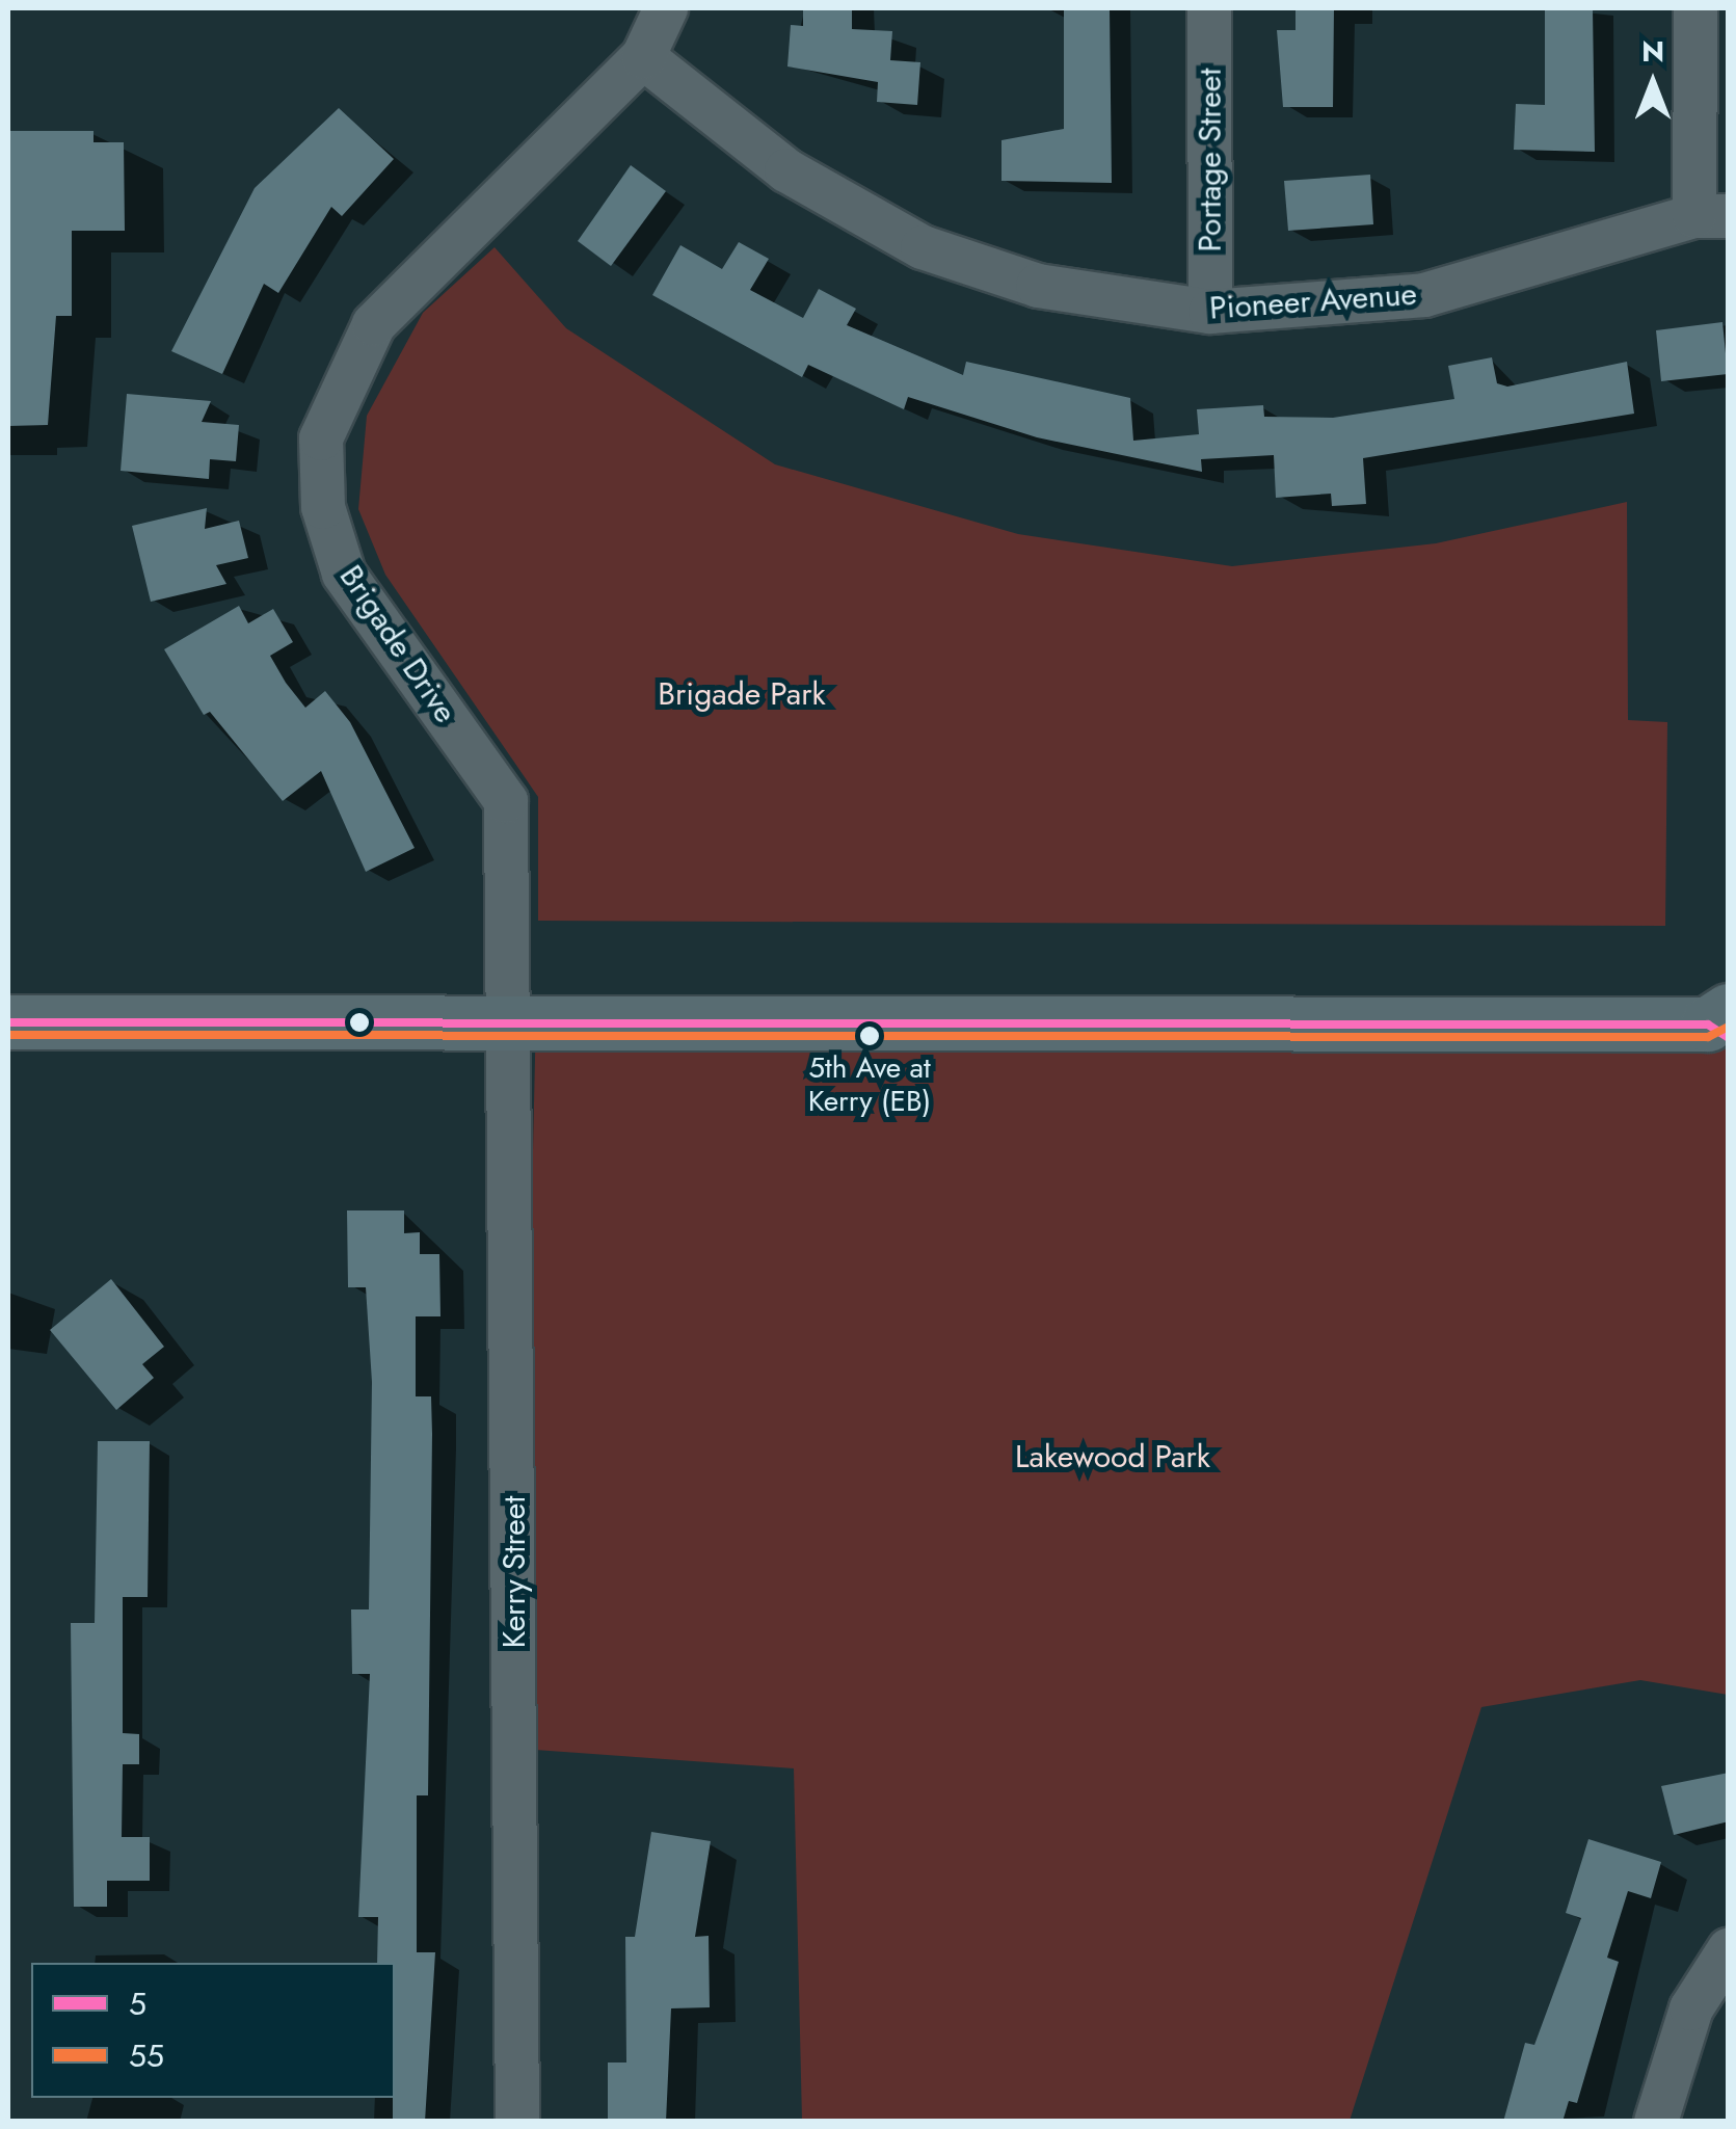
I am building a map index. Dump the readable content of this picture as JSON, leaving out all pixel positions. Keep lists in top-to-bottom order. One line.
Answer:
{"streets":{"street":["Portage Street","Pioneer Avenue","Brigade Drive","Kerry Street"]},"crossings":[["Portage Street","Pioneer Avenue"],["Pioneer Avenue","Brigade Drive"],["Brigade Drive","Kerry Street"]],"parks":["Brigade Park","Lakewood Park"],"places":["5th Ave at Kerry (EB)"],"lines":["transit line 5","transit line 55"],"legend":["5","55"],"north":"top"}
